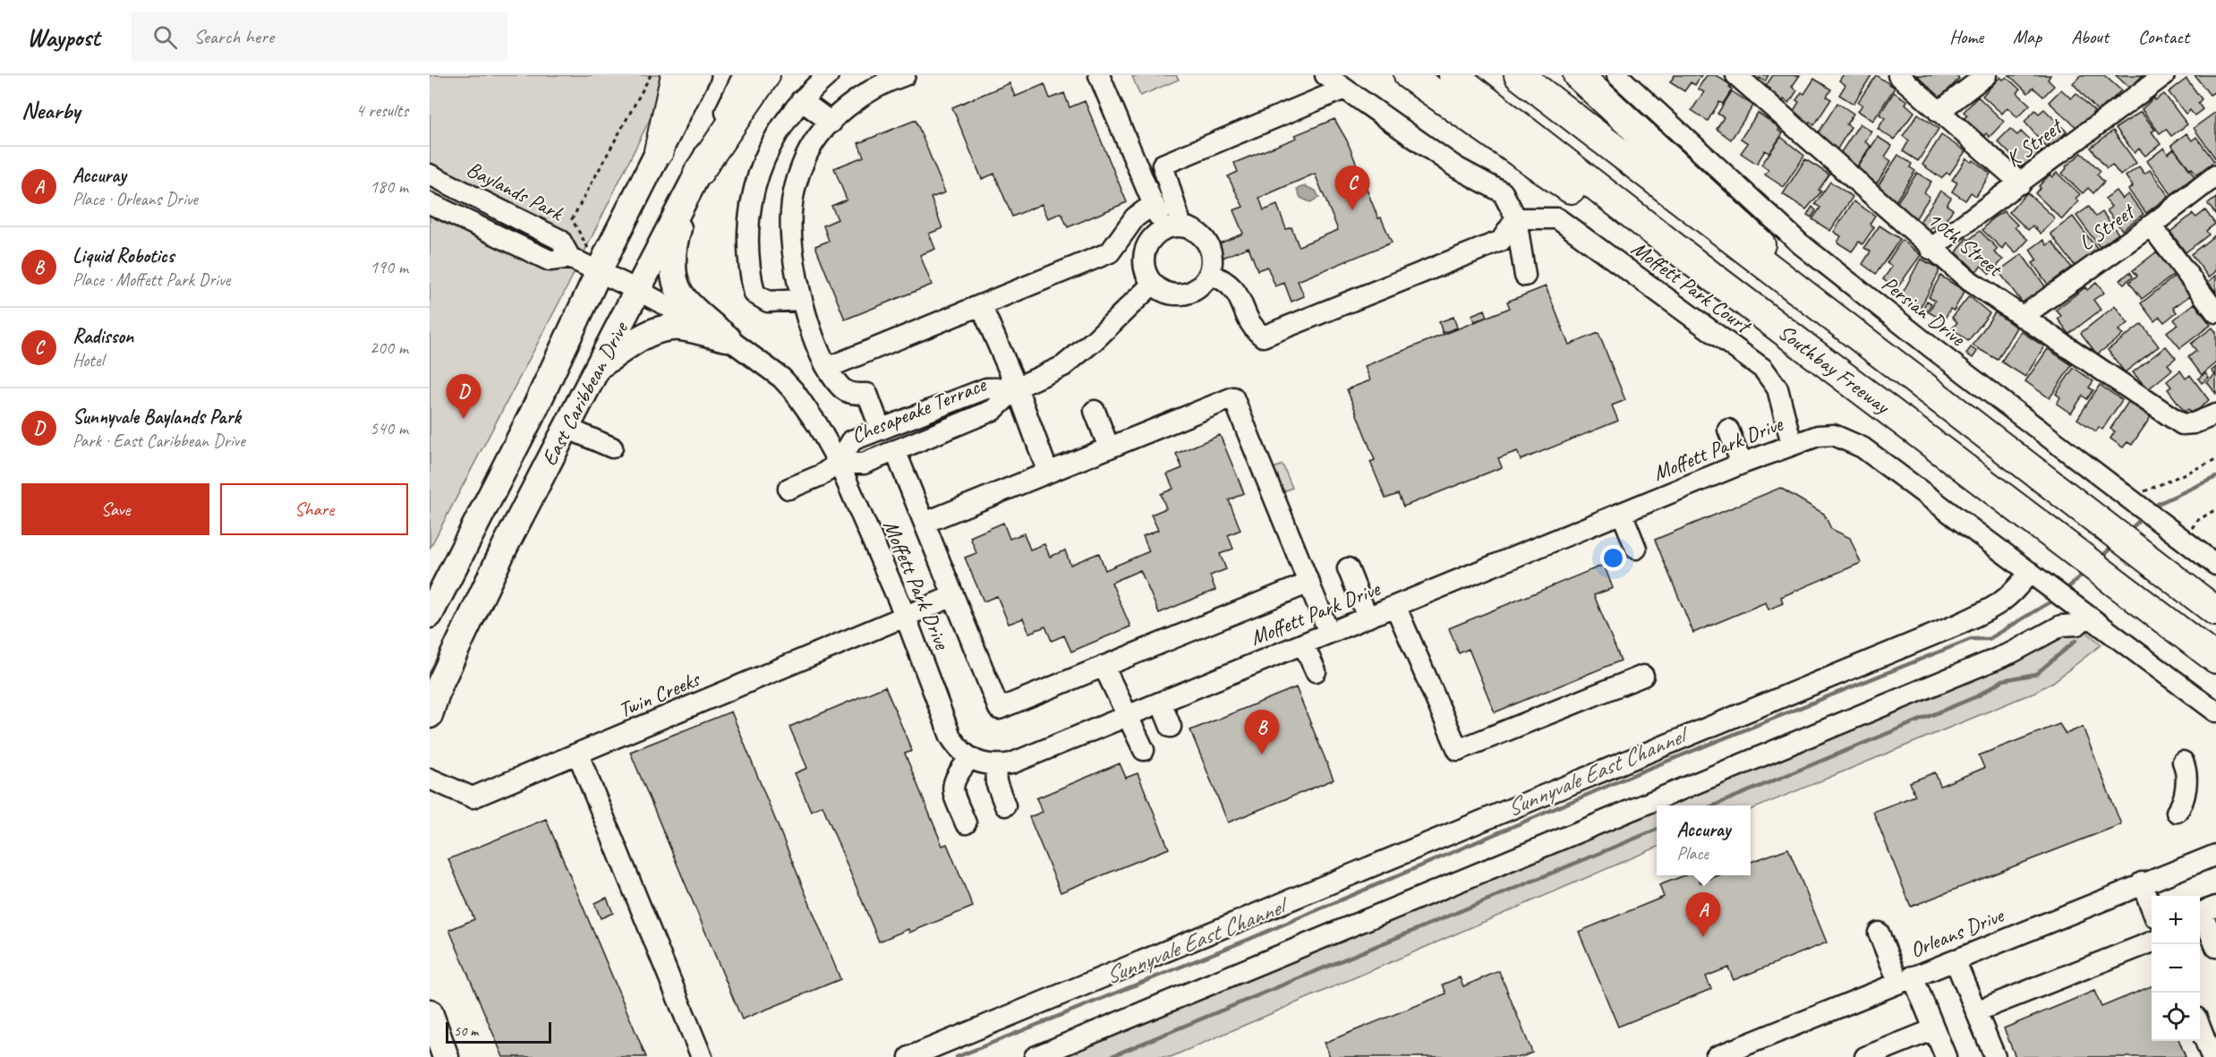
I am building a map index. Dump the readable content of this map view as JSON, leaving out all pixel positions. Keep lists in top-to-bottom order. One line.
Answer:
{"streets":{"highway":["Southbay Freeway"],"main road":["East Caribbean Drive"],"street":["K Street","Baylands Park","L Street","10th Street","Moffett Park Court","Persian Drive","Chesapeake Terrace","Moffett Park Drive","Twin Creeks","Orleans Drive"]},"crossings":[["K Street","10th Street"],["Baylands Park","East Caribbean Drive"],["Baylands Park","Moffett Park Drive"],["L Street","10th Street"],["Moffett Park Court","Moffett Park Drive"],["East Caribbean Drive","Moffett Park Drive"],["Chesapeake Terrace","Moffett Park Drive"],["Moffett Park Drive","Twin Creeks"]],"water":["Sunnyvale East Channel"],"scale_bar":"50 m","page":{"header":"Waypost","search":"Search here","nav":["Home","Map","About","Contact"],"heading":["Nearby","4 results"],"list":[{"mark":"A","name":"Accuray","note":"Place · Orleans Drive","value":"180 m"},{"mark":"B","name":"Liquid Robotics","note":"Place · Moffett Park Drive","value":"190 m"},{"mark":"C","name":"Radisson","note":"Hotel","value":"200 m"},{"mark":"D","name":"Sunnyvale Baylands Park","note":"Park · East Caribbean Drive","value":"540 m"}],"pins":["C","D","B","A"],"buttons":["Save","Share"],"popup":["Accuray","Place"],"map_buttons":["+","−"],"scale":"50 m"}}
